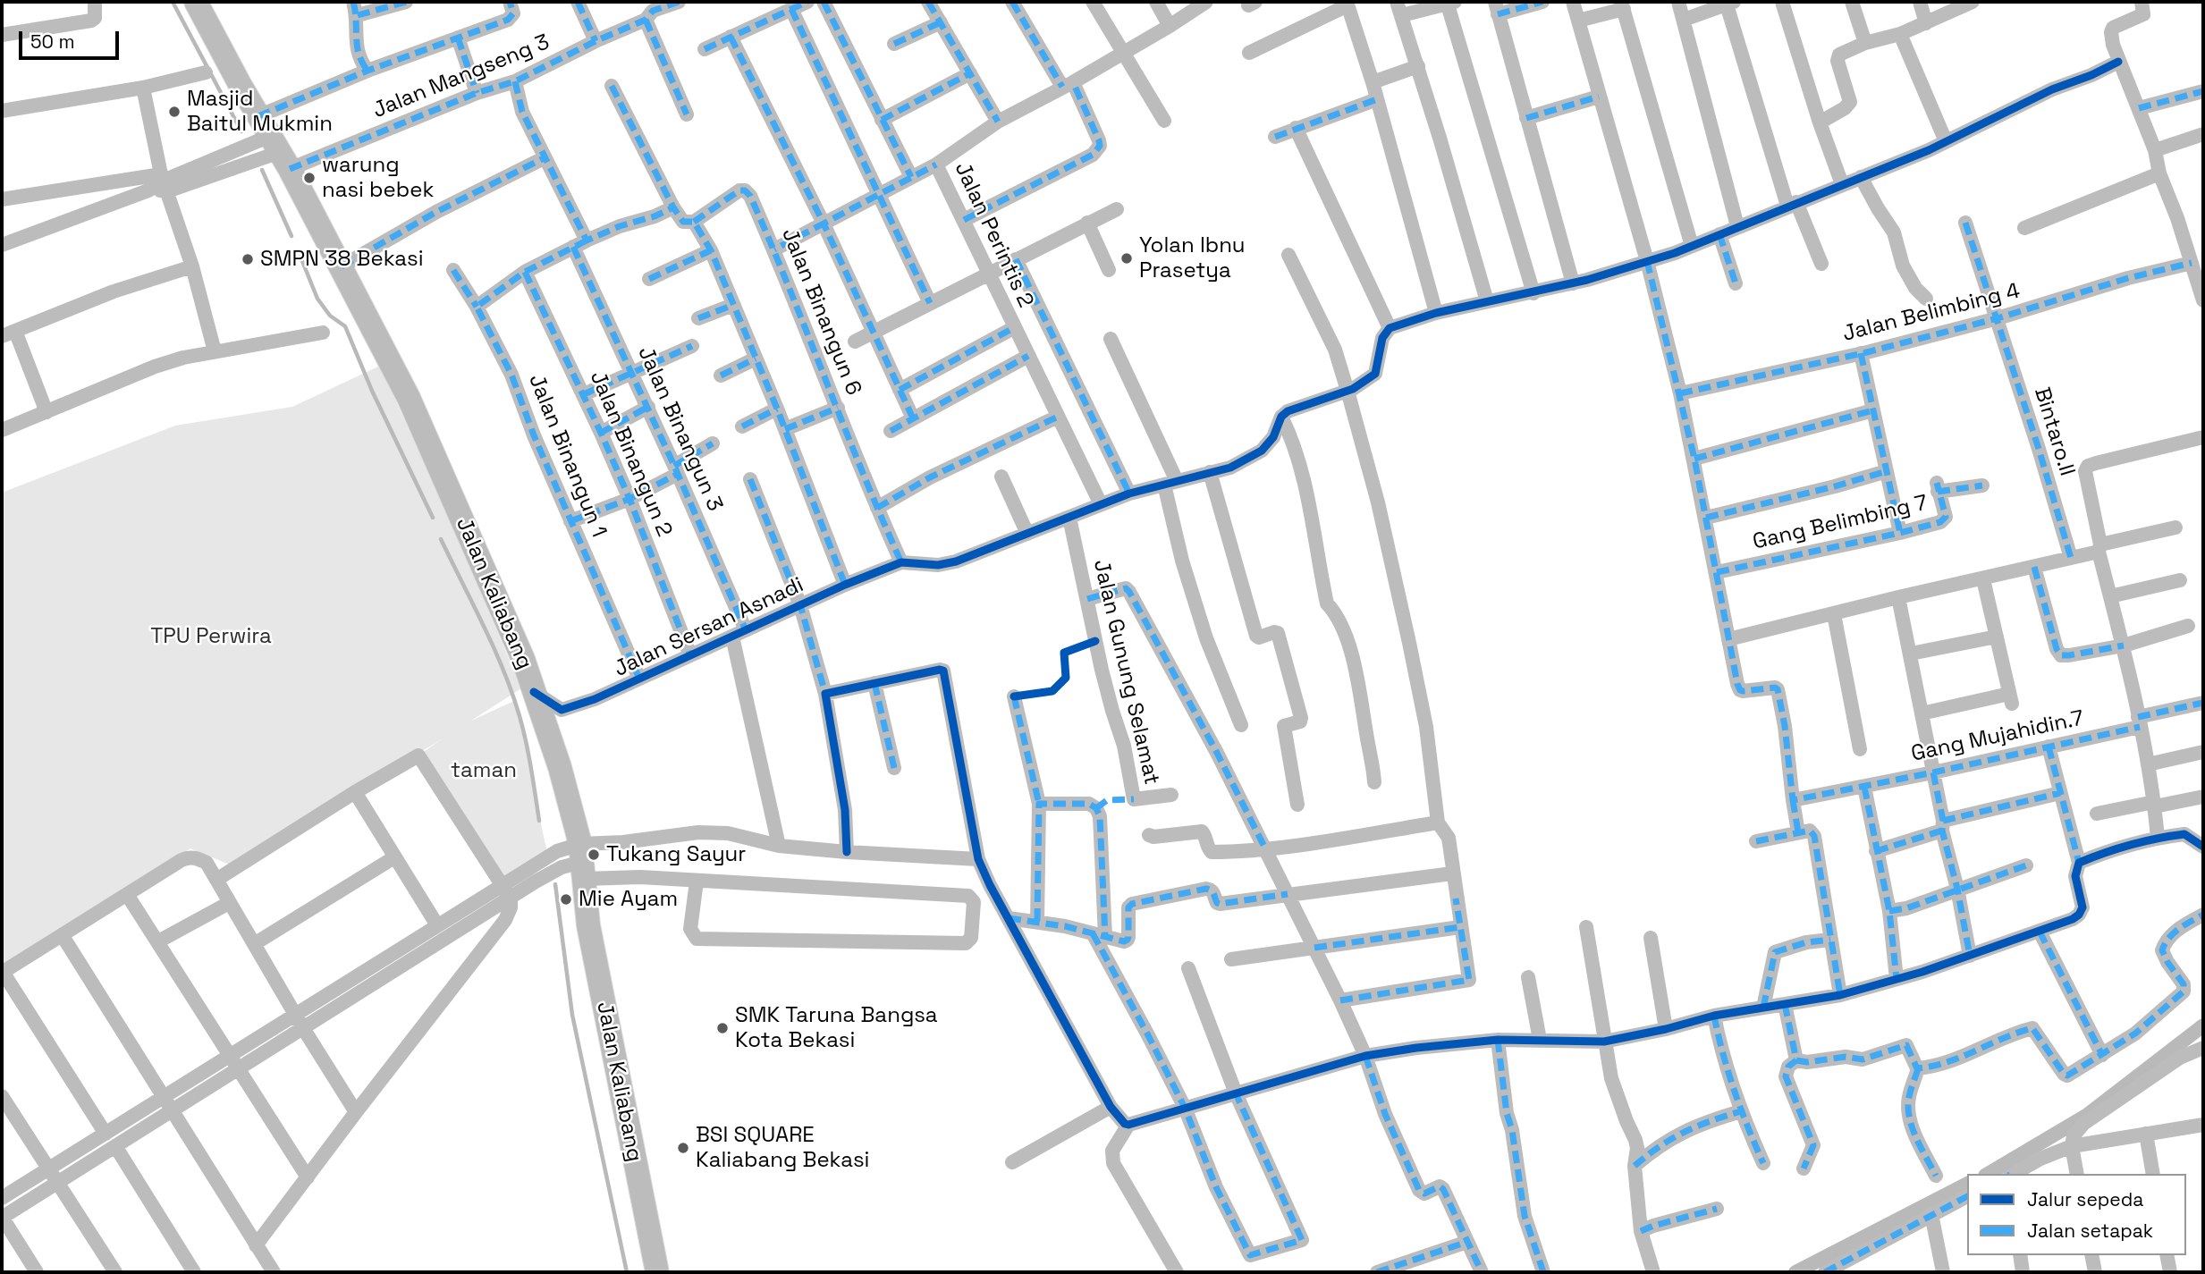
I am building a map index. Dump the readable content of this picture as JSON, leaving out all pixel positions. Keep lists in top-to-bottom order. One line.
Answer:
{"streets":{"main road":["Jalan Kaliabang"],"street":["Jalan Mangseng 3","Jalan Perintis 2","Jalan Binangun 6","Jalan Belimbing 4","Jalan Binangun 3","Bintaro.II","Jalan Binangun 2","Jalan Binangun 1","Gang Belimbing 7","Jalan Sersan Asnadi","Jalan Gunung Selamat","Gang Mujahidin.7"]},"crossings":[["Jalan Mangseng 3","Jalan Binangun 3"],["Jalan Mangseng 3","Jalan Kaliabang"],["Jalan Binangun 6","Jalan Sersan Asnadi"],["Jalan Belimbing 4","Bintaro.II"],["Jalan Binangun 3","Jalan Sersan Asnadi"],["Jalan Binangun 2","Jalan Sersan Asnadi"],["Jalan Binangun 1","Jalan Sersan Asnadi"],["Jalan Kaliabang","Jalan Sersan Asnadi"]],"parks":["TPU Perwira","taman"],"places":["Masjid Baitul Mukmin","warung nasi bebek","Yolan Ibnu Prasetya","SMPN 38 Bekasi","Tukang Sayur","Mie Ayam","SMK Taruna Bangsa Kota Bekasi","BSI SQUARE Kaliabang Bekasi"],"legend":["Jalur sepeda","Jalan setapak"],"scale_bar":"50 m"}
